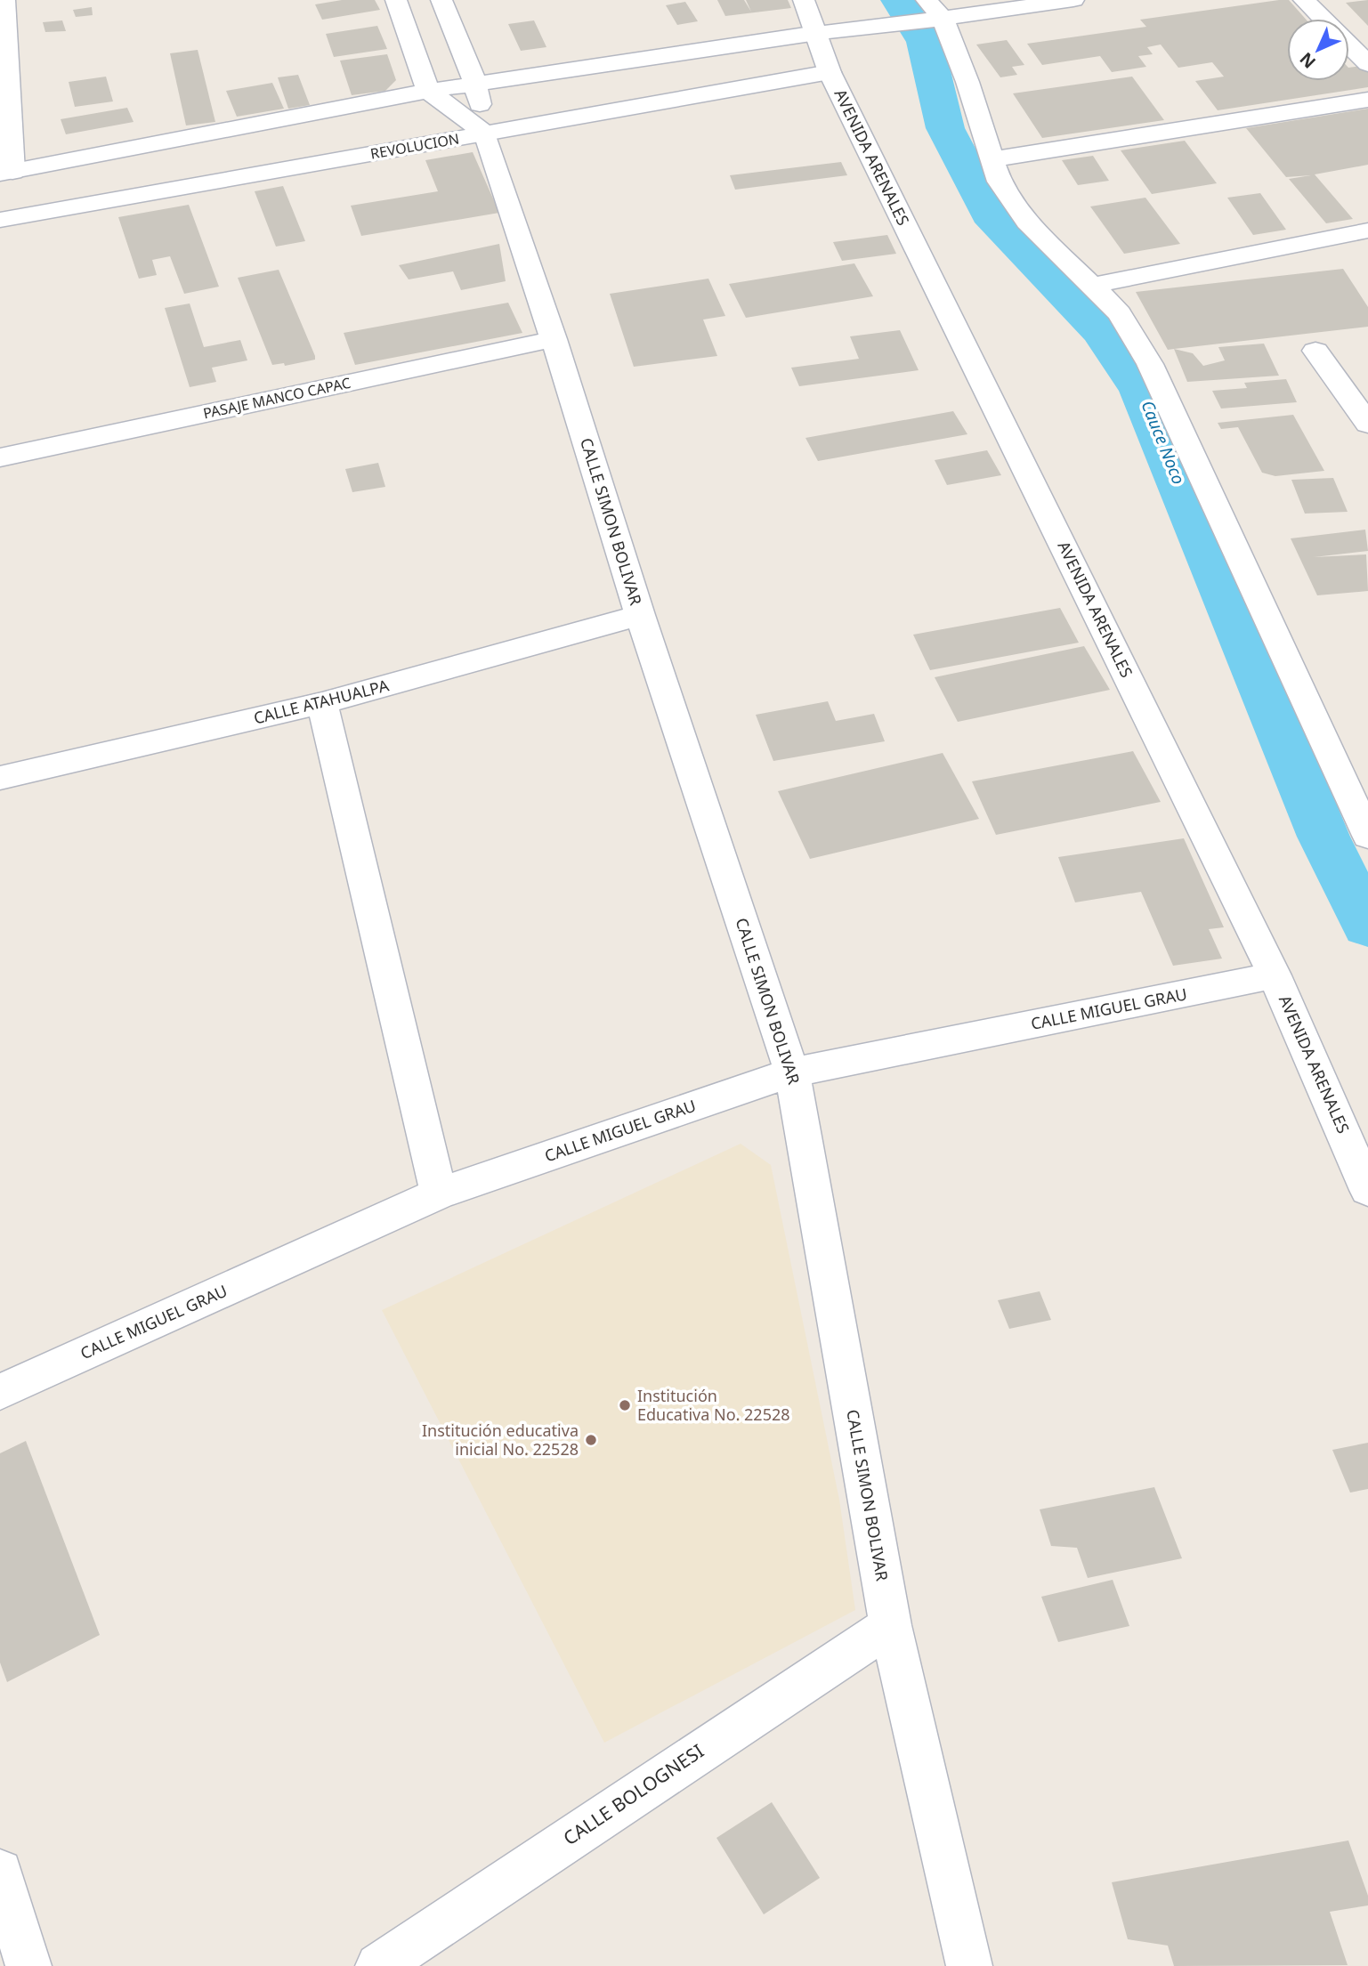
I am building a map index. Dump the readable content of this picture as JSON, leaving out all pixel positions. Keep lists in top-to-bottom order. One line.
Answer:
{"streets":{"street":["REVOLUCION","AVENIDA ARENALES","PASAJE MANCO CAPAC","CALLE SIMON BOLIVAR","CALLE ATAHUALPA","CALLE MIGUEL GRAU","CALLE BOLOGNESI"]},"crossings":[["REVOLUCION","AVENIDA ARENALES"],["REVOLUCION","CALLE SIMON BOLIVAR"],["AVENIDA ARENALES","CALLE MIGUEL GRAU"],["PASAJE MANCO CAPAC","CALLE SIMON BOLIVAR"],["CALLE SIMON BOLIVAR","CALLE ATAHUALPA"],["CALLE SIMON BOLIVAR","CALLE MIGUEL GRAU"],["CALLE SIMON BOLIVAR","CALLE BOLOGNESI"]],"water":["Cauce Noco"],"places":["Institución Educativa No. 22528","Institución educativa inicial No. 22528"],"north":"bottom left"}
